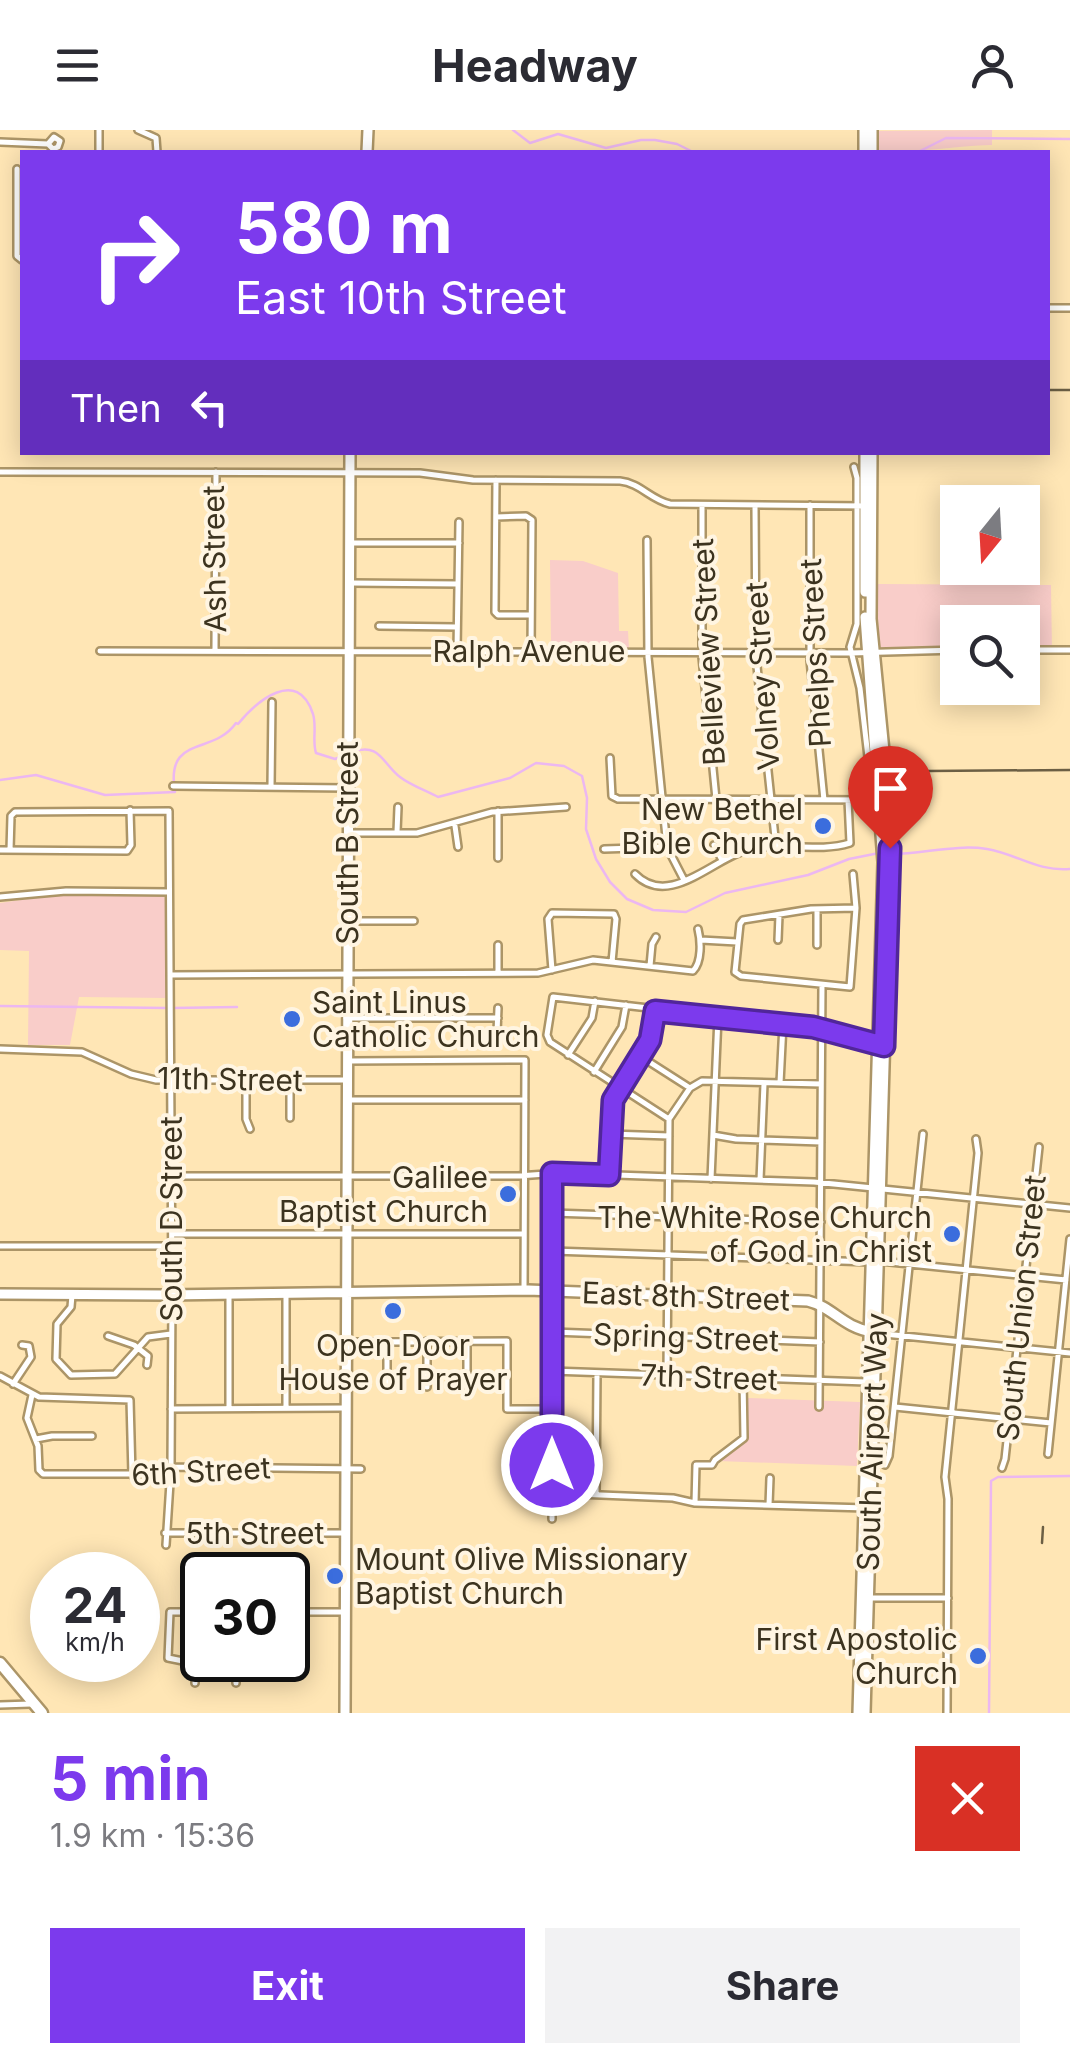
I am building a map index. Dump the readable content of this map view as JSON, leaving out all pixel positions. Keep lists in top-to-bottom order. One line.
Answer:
{"streets":{"street":["Ash Street","Ralph Avenue","Belleview Street","Phelps Street","Volney Street","South B Street","11th Street","South D Street","East 8th Street","South Union Street","Spring Street","7th Street","South Airport Way","6th Street","5th Street"]},"crossings":[["Ash Street","Ralph Avenue"],["Ralph Avenue","Belleview Street"],["Ralph Avenue","Phelps Street"],["Ralph Avenue","Volney Street"],["Ralph Avenue","South B Street"],["Ralph Avenue","South Airport Way"],["South B Street","11th Street"],["South B Street","East 8th Street"],["South B Street","6th Street"],["South B Street","5th Street"],["11th Street","South D Street"],["South D Street","East 8th Street"],["South D Street","6th Street"],["South D Street","5th Street"],["East 8th Street","South Union Street"],["East 8th Street","South Airport Way"],["7th Street","South Airport Way"]],"places":["New Bethel Bible Church","Saint Linus Catholic Church","Galilee Baptist Church","The White Rose Church of God in Christ","Open Door House of Prayer","Mount Olive Missionary Baptist Church","First Apostolic Church"],"north":"bottom","page":{"header":"Headway","turn":["580 m","East 10th Street"],"then":"Then","speed":"24 km/h","limit":"30","heading":["5 min","1.9 km · 15:36"],"buttons":["Exit","Share"]}}
